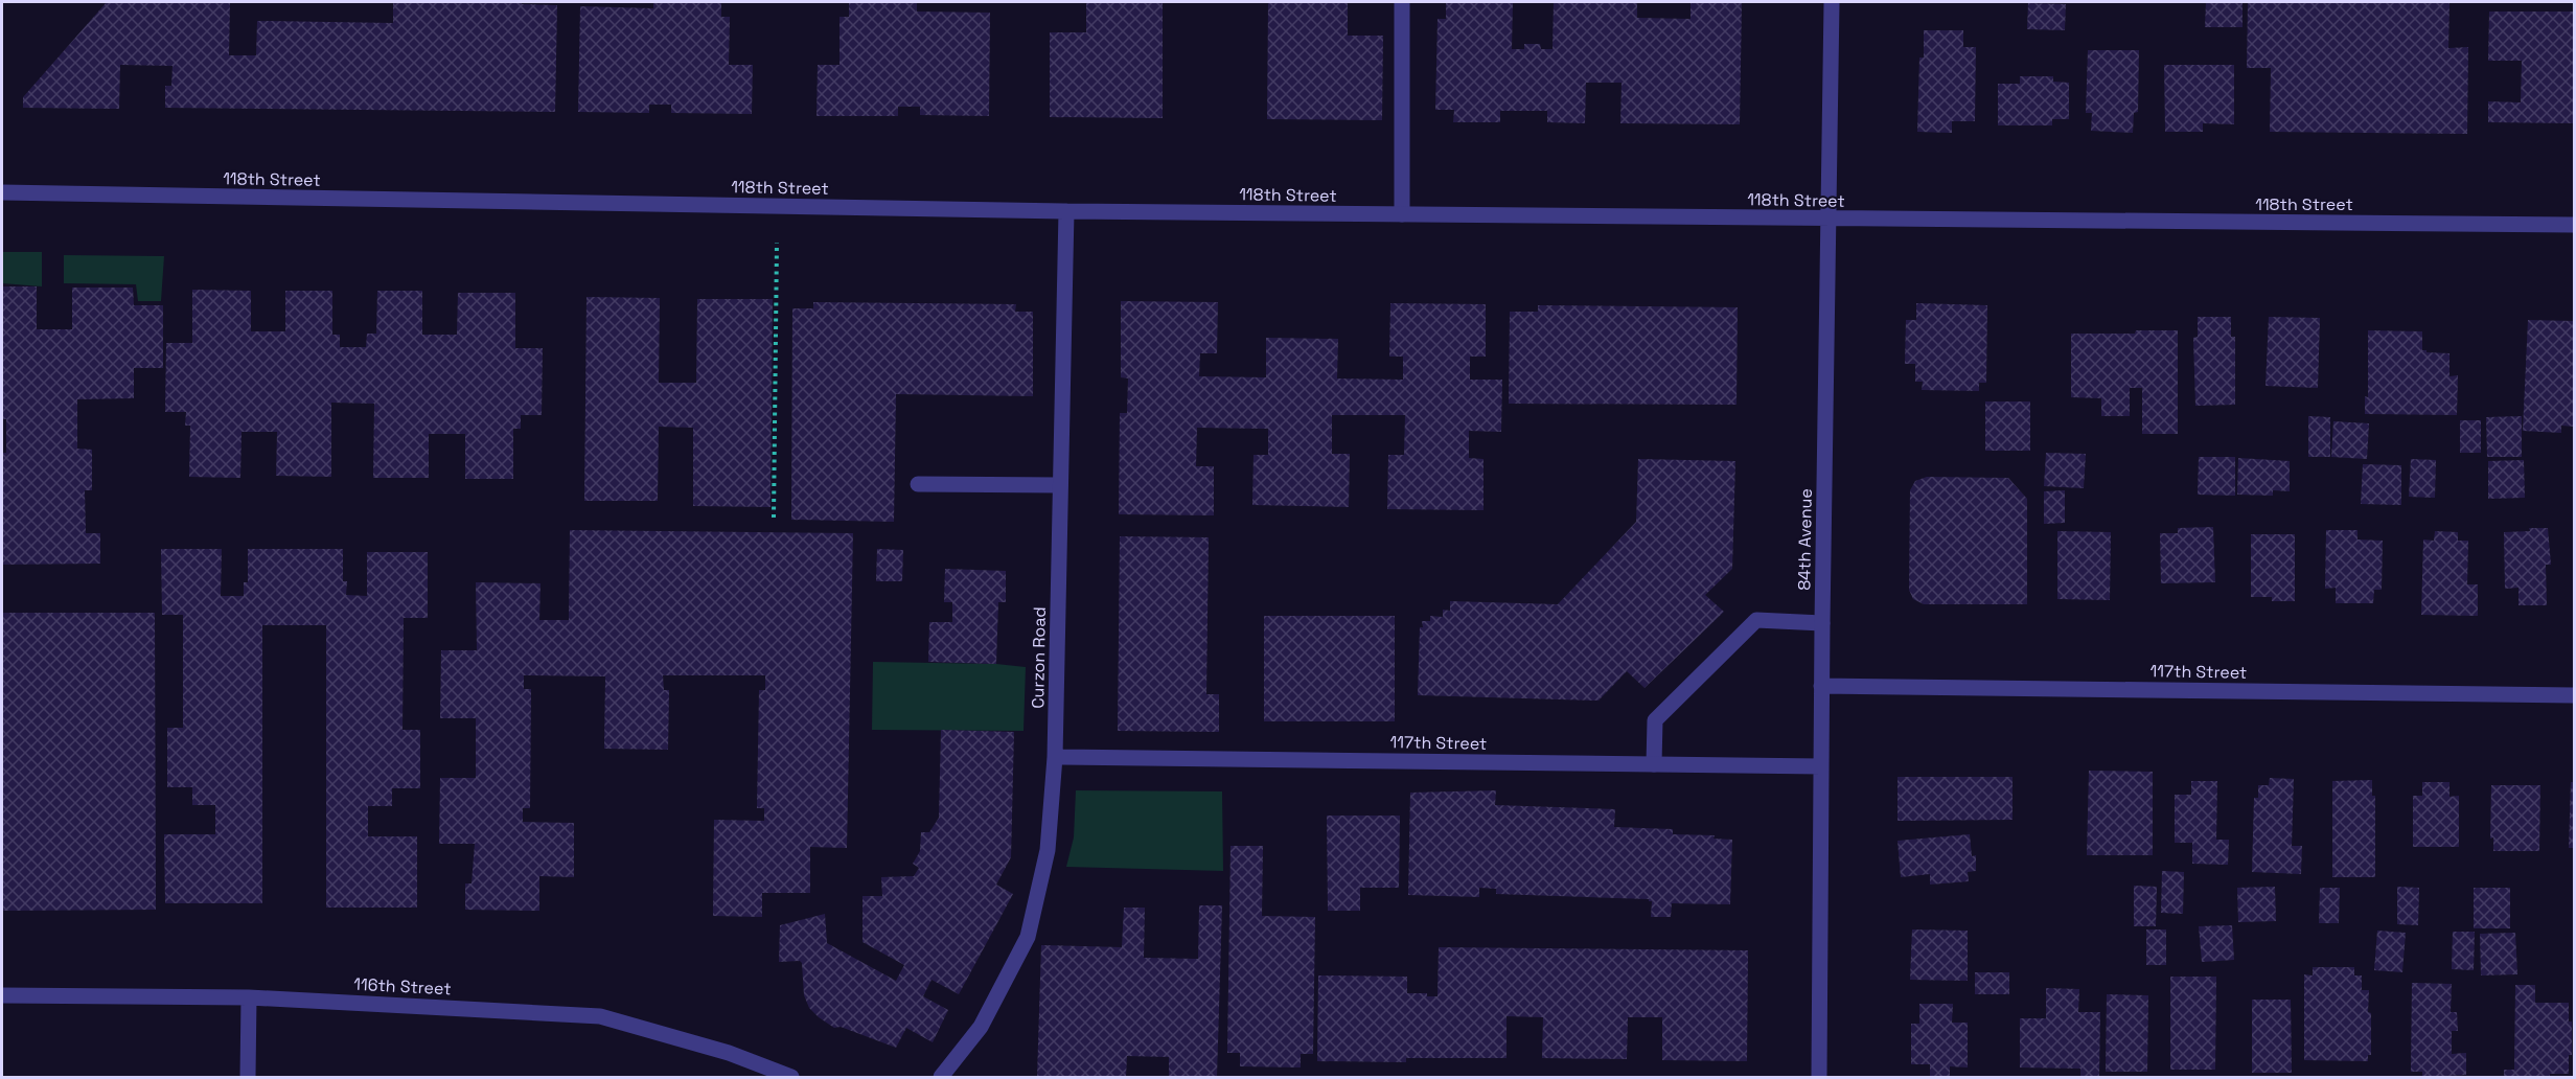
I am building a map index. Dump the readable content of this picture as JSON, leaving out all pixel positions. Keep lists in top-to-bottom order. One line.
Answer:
{"streets":{"street":["118th Street","84th Avenue","Curzon Road","117th Street","116th Street"]},"crossings":[["118th Street","84th Avenue"],["118th Street","Curzon Road"],["84th Avenue","117th Street"],["Curzon Road","117th Street"]]}
